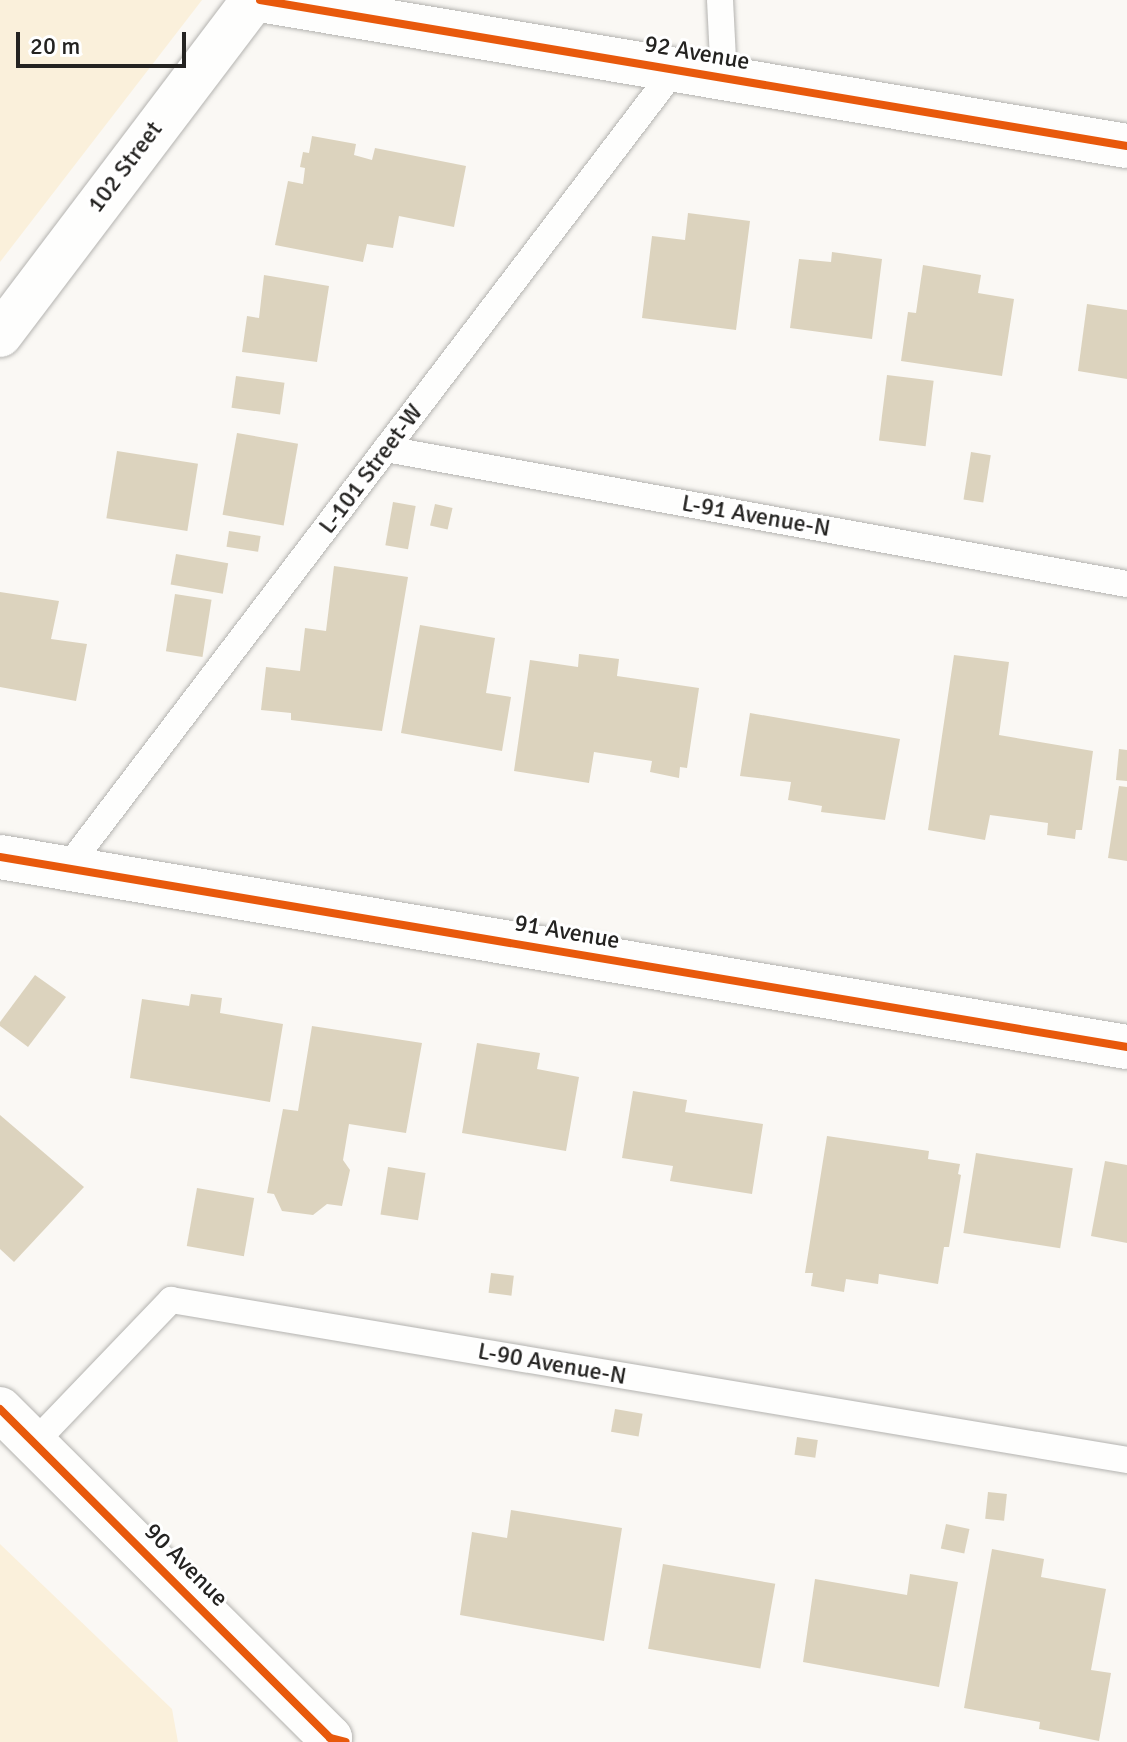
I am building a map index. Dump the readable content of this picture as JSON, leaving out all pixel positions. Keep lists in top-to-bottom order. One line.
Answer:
{"streets":{"street":["92 Avenue","102 Street","91 Avenue","90 Avenue"],"lane":["L-101 Street-W","L-91 Avenue-N","L-90 Avenue-N"]},"crossings":[["92 Avenue","L-101 Street-W"],["L-101 Street-W","L-91 Avenue-N"],["L-101 Street-W","91 Avenue"],["L-90 Avenue-N","90 Avenue"]],"scale_bar":"20 m"}
